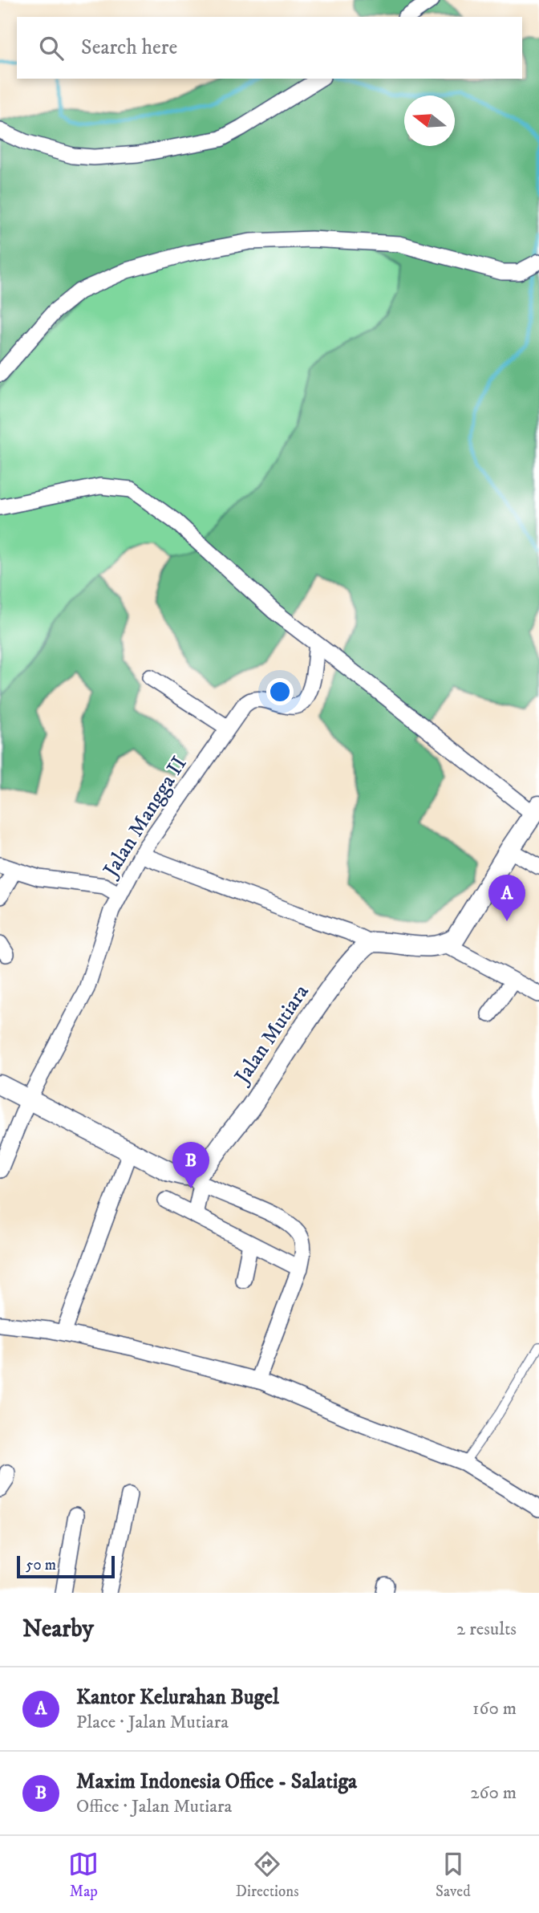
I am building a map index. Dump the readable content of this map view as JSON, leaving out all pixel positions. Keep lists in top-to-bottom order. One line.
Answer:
{"streets":{"street":["Jalan Mangga II","Jalan Mutiara"]},"scale_bar":"50 m","north":"left","page":{"search":"Search here","pins":["A","B"],"scale":"50 m","heading":["Nearby","2 results"],"list":[{"mark":"A","name":"Kantor Kelurahan Bugel","note":"Place · Jalan Mutiara","value":"160 m"},{"mark":"B","name":"Maxim Indonesia Office - Salatiga","note":"Office · Jalan Mutiara","value":"260 m"}],"nav":["Map","Directions","Saved"]}}
